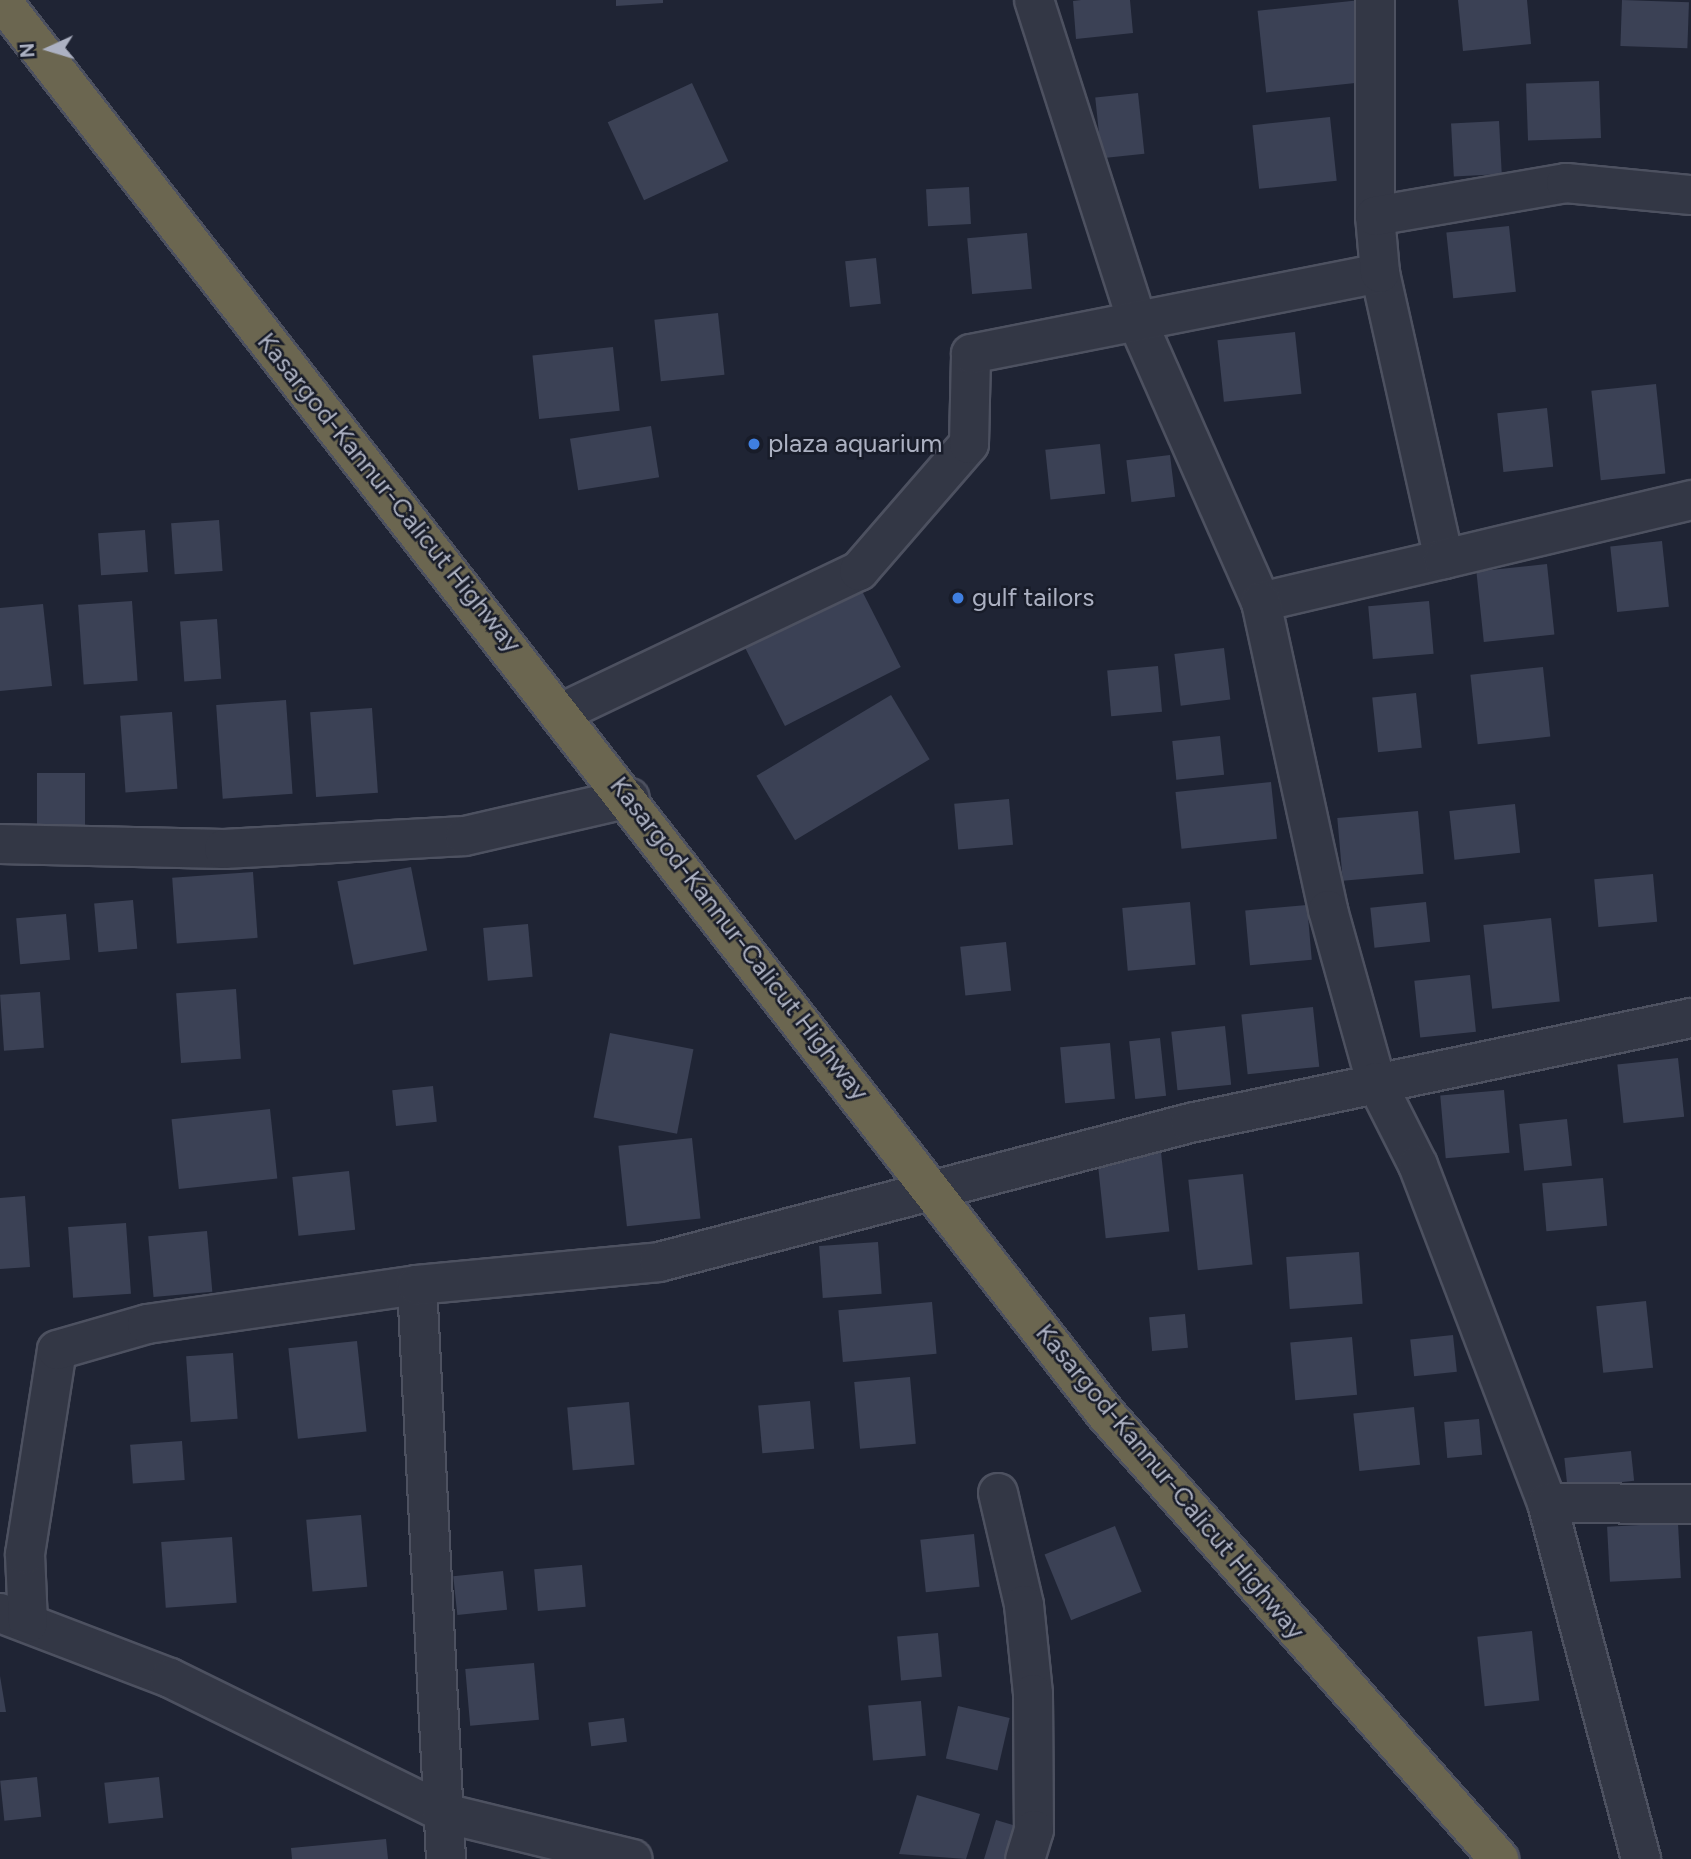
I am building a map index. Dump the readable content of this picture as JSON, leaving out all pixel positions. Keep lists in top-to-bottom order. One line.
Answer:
{"streets":{"highway":["Kasargod-Kannur-Calicut Highway"]},"places":["plaza aquarium","gulf tailors"],"north":"left"}
